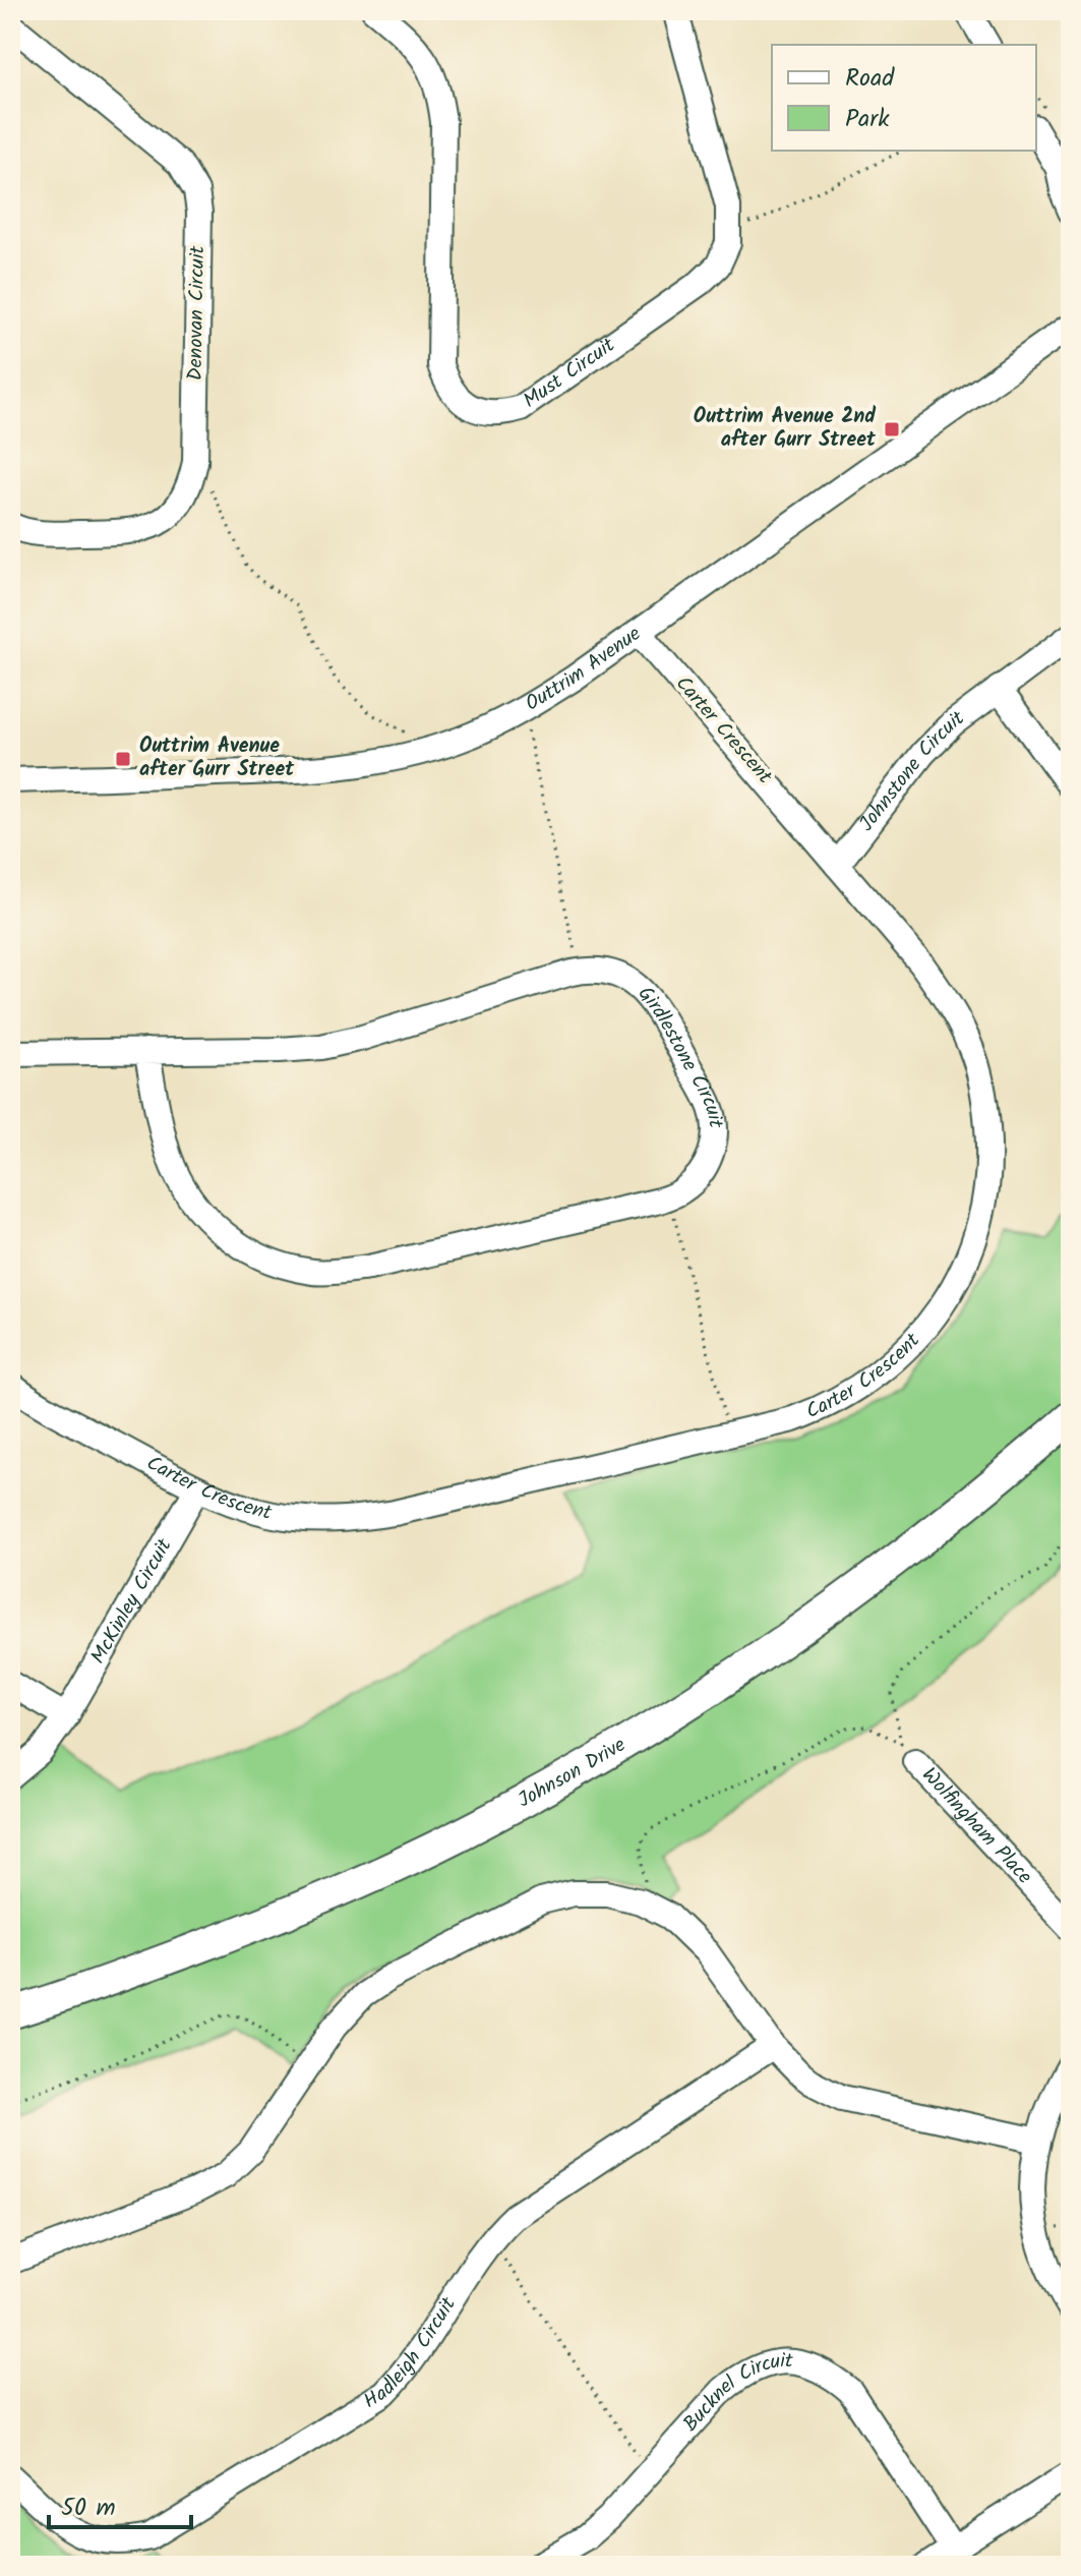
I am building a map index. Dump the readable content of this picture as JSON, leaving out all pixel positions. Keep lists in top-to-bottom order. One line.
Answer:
{"streets":{"main road":["Johnson Drive"],"street":["Denovan Circuit","Must Circuit","Outtrim Avenue","Carter Crescent","Johnstone Circuit","Girdlestone Circuit","McKinley Circuit","Wolfingham Place","Hadleigh Circuit","Bucknel Circuit"]},"crossings":[["Outtrim Avenue","Carter Crescent"],["Carter Crescent","Johnstone Circuit"],["Carter Crescent","McKinley Circuit"]],"places":{"transit":["Outtrim Avenue 2nd after Gurr Street","Outtrim Avenue after Gurr Street"]},"legend":["Road","Park"],"scale_bar":"50 m"}
